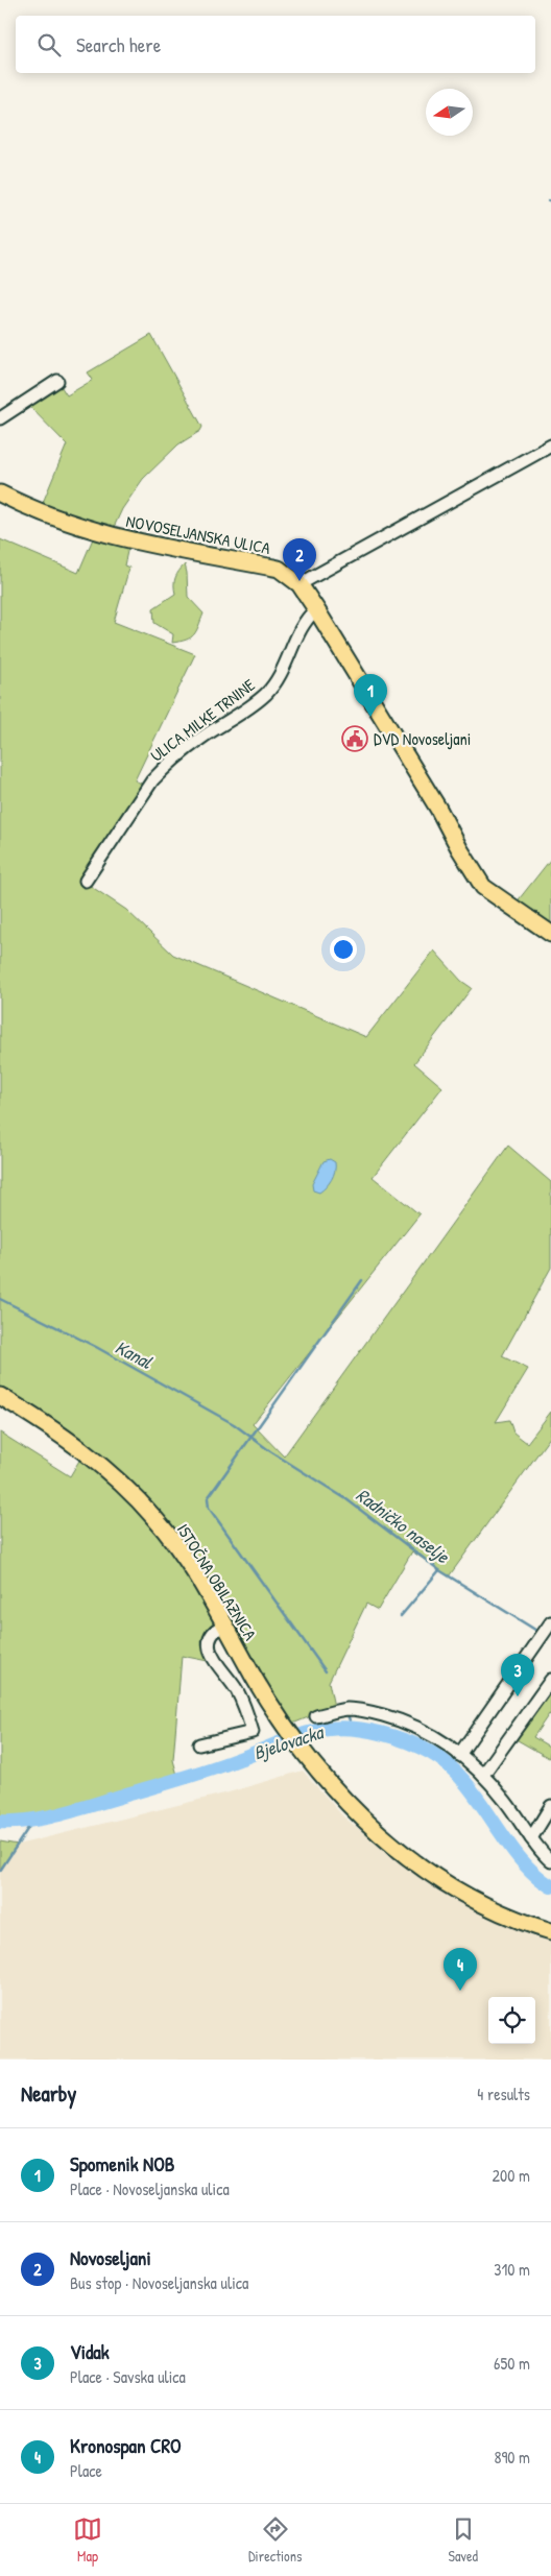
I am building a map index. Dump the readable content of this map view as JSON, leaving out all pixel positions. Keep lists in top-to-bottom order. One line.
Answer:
{"streets":{"main road":["NOVOSELJANSKA ULICA","ISTOČNA OBILAZNICA"],"street":["ULICA MILKE TRNINE"]},"crossings":[["NOVOSELJANSKA ULICA","ULICA MILKE TRNINE"]],"water":["Kanal","Radničko naselje","Bjelovacka"],"places":{"public building":["DVD Novoseljani"]},"north":"left","page":{"search":"Search here","pins":["2","1","3","4"],"heading":["Nearby","4 results"],"list":[{"mark":"1","name":"Spomenik NOB","note":"Place · Novoseljanska ulica","value":"200 m"},{"mark":"2","name":"Novoseljani","note":"Bus stop · Novoseljanska ulica","value":"310 m"},{"mark":"3","name":"Vidak","note":"Place · Savska ulica","value":"650 m"},{"mark":"4","name":"Kronospan CRO","note":"Place","value":"890 m"}],"nav":["Map","Directions","Saved"]}}
